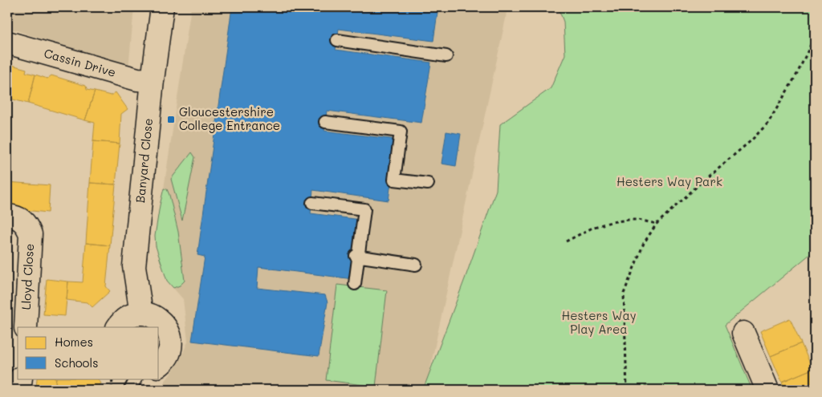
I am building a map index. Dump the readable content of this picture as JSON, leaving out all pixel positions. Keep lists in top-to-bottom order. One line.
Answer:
{"streets":{"street":["Cassin Drive","Banyard Close","Lloyd Close"]},"crossings":[["Cassin Drive","Banyard Close"]],"parks":["Hesters Way Park","Hesters Way Play Area"],"places":{"transit":["Gloucestershire College Entrance"]},"legend":["Homes","Schools"]}
